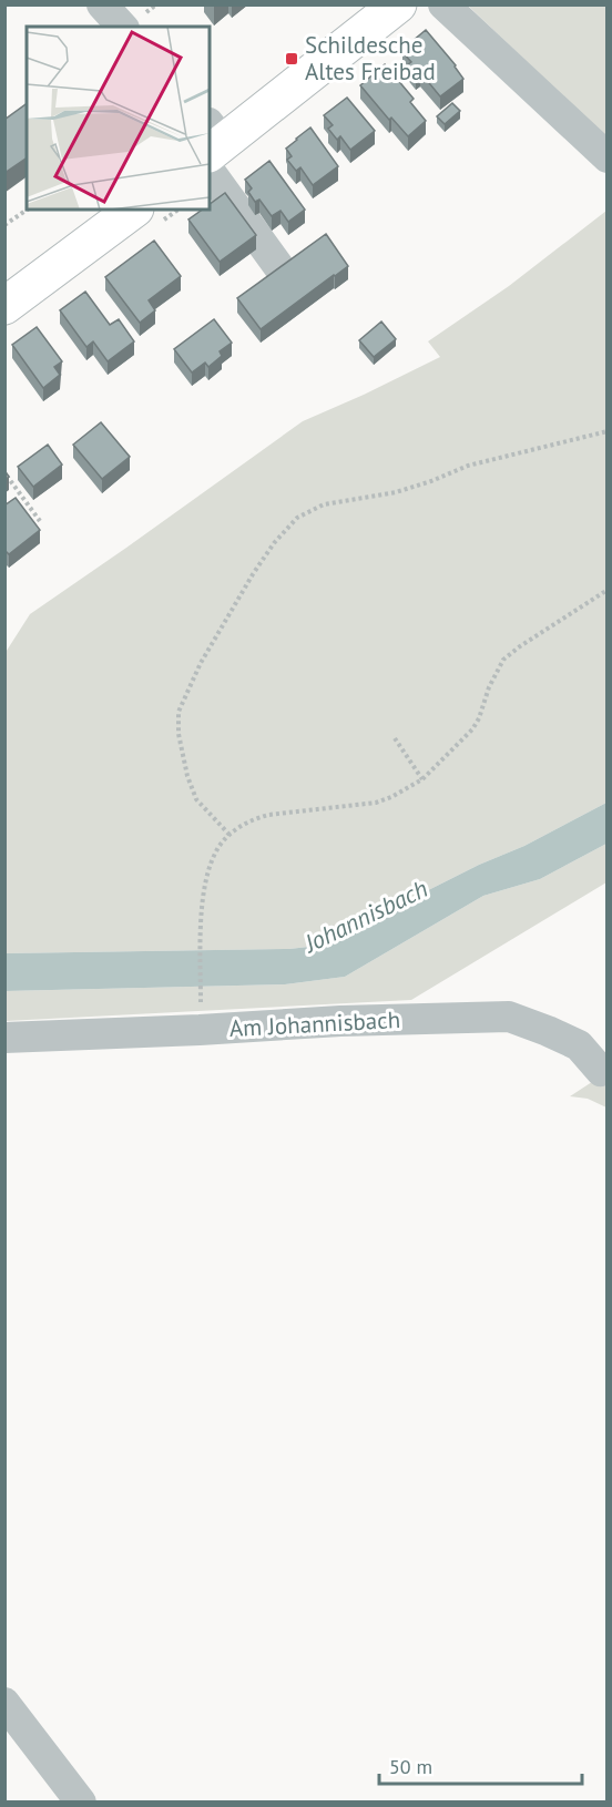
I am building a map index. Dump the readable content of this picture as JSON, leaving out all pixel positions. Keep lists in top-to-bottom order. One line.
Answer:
{"streets":{"street":["Am Johannisbach"]},"water":["Johannisbach"],"places":{"transit":["Schildesche Altes Freibad"]},"scale_bar":"50 m"}
